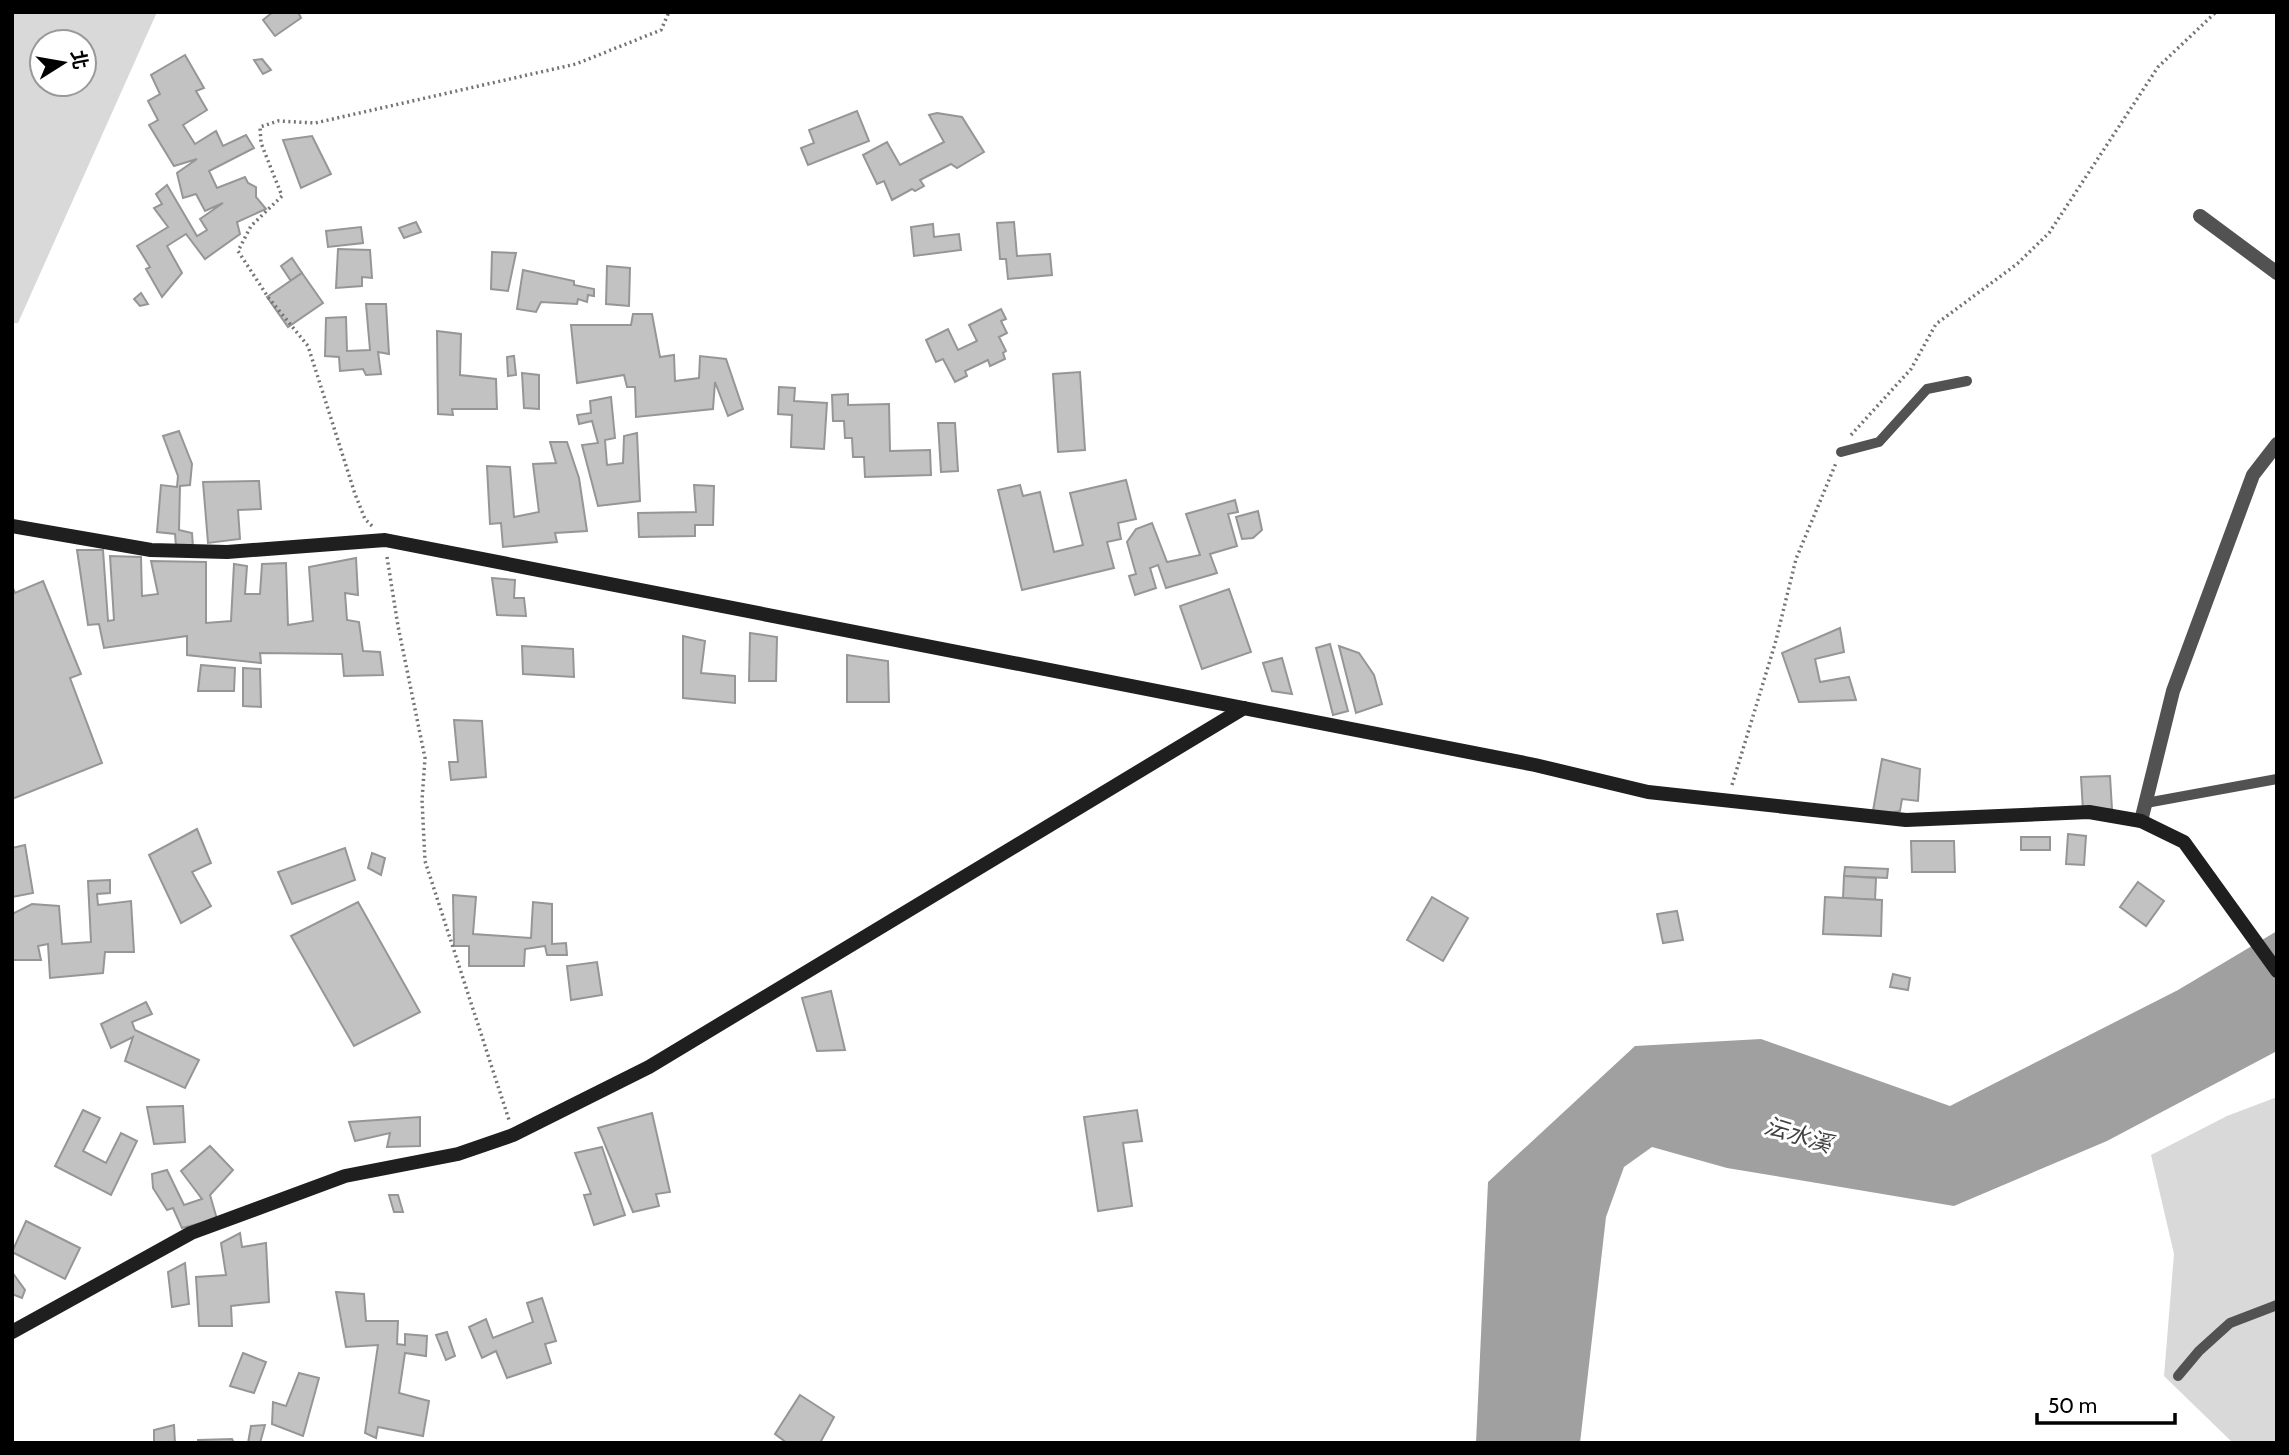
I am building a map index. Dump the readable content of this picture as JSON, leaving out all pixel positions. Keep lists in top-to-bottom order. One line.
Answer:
{"water":["沄水溪"],"scale_bar":"50 m","north":"right"}
